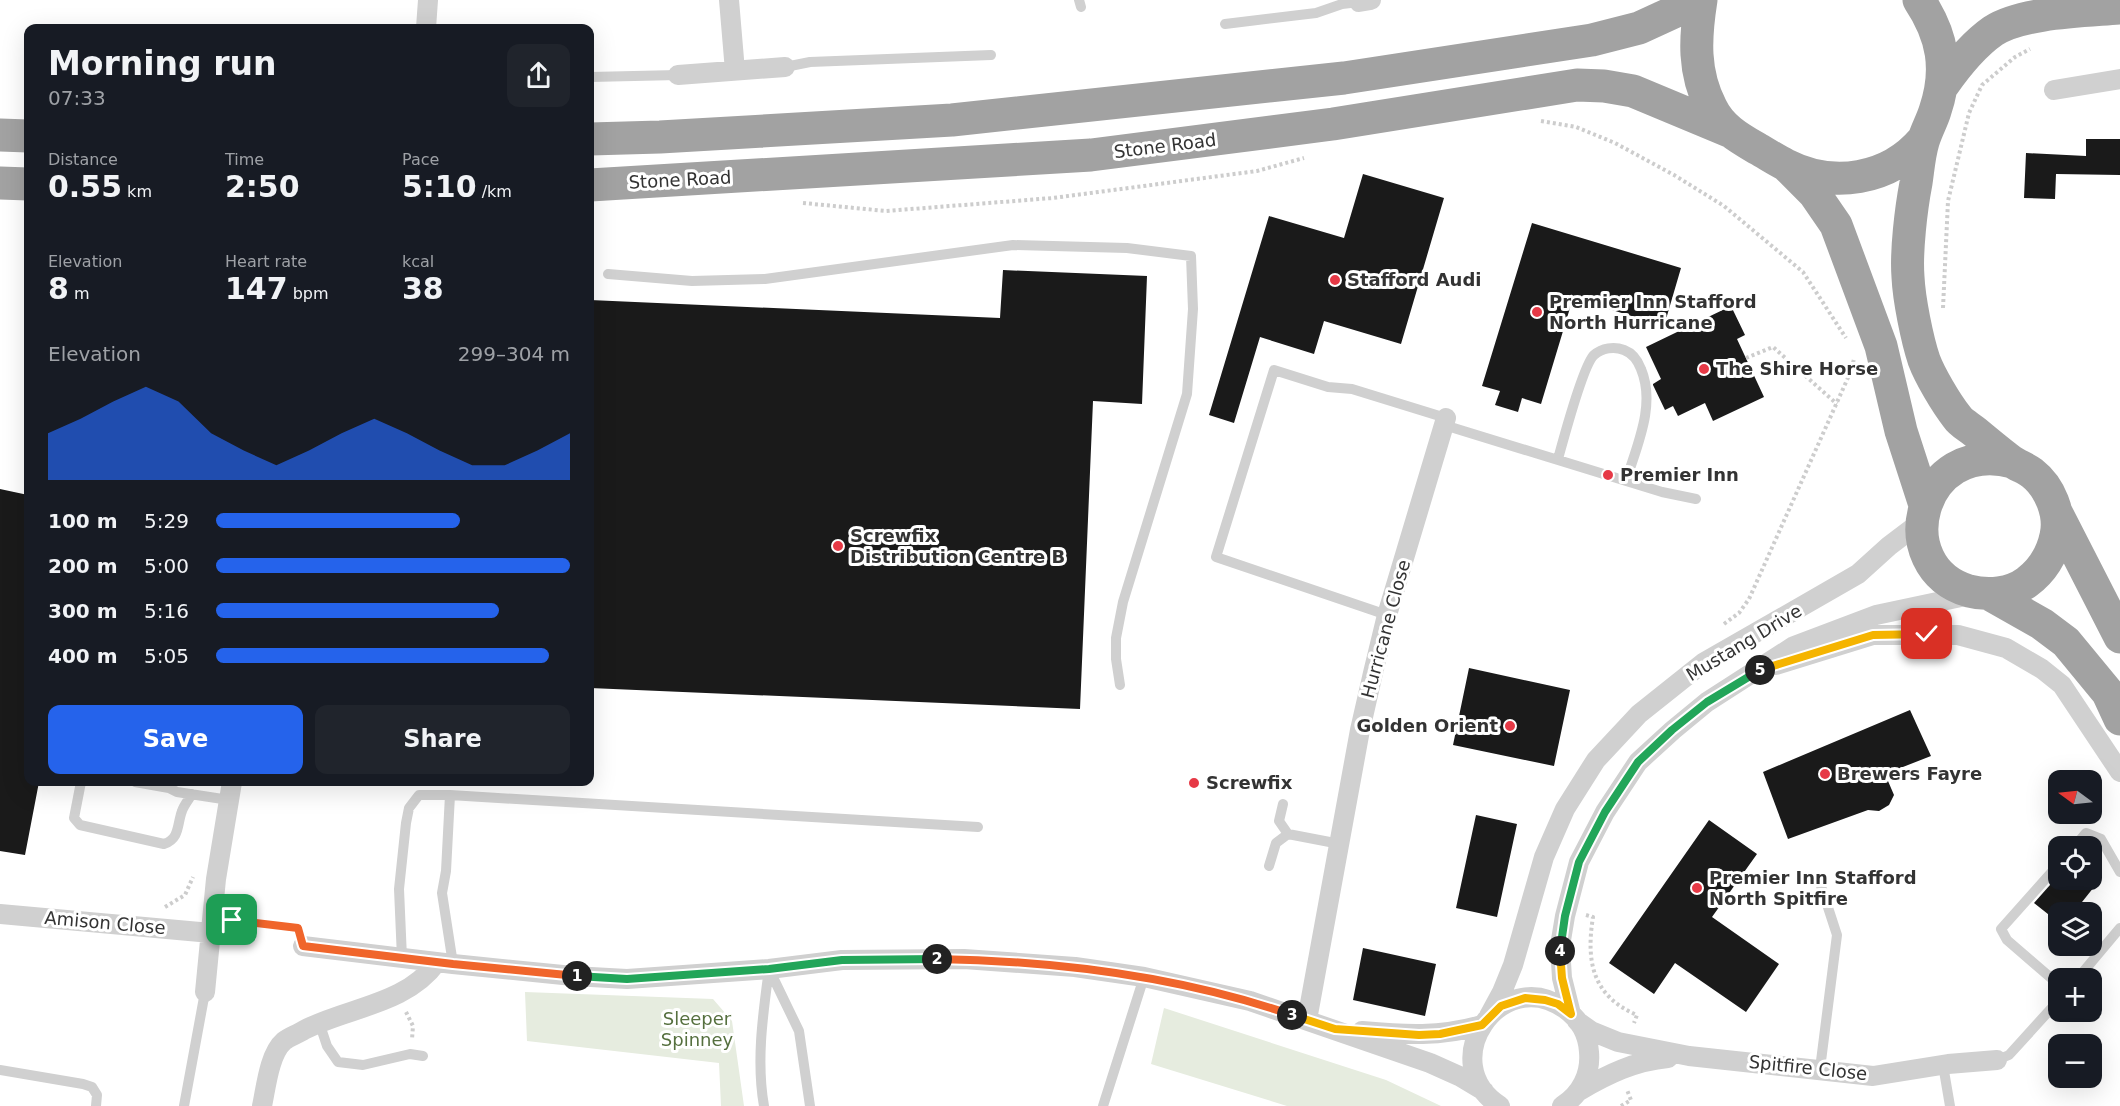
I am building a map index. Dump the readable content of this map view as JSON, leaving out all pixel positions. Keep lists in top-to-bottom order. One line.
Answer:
{"streets":{"highway":["Stone Road"],"street":["Hurricane Close","Mustang Drive","Amison Close","Spitfire Close"]},"crossings":[["Mustang Drive","Spitfire Close"]],"parks":["Sleeper Spinney"],"places":["Stafford Audi","Premier Inn Stafford North Hurricane","The Shire Horse","Premier Inn","Screwfix Distribution Centre B","Golden Orient","Brewers Fayre","Screwfix","Premier Inn Stafford North Spitfire"],"north":"left","page":{"heading":["Morning run","07:33"],"stats":[["Distance","0.55 km"],["Time","2:50"],["Pace","5:10 /km"],["Elevation","8 m"],["Heart rate","147 bpm"],["kcal","38"]],"chart":["Elevation","299–304 m"],"list":[{"name":"100 m","note":"5:29"},{"name":"200 m","note":"5:00"},{"name":"300 m","note":"5:16"},{"name":"400 m","note":"5:05"}],"pins":["5","4","2","1","3"],"buttons":["Save","Share"],"map_buttons":["+","−"]}}
